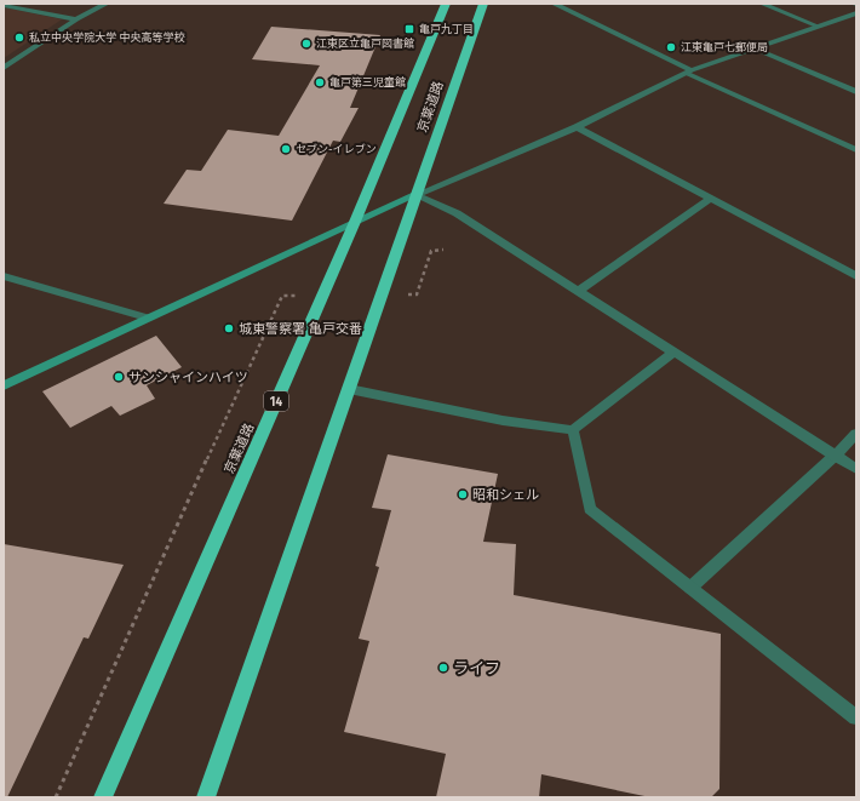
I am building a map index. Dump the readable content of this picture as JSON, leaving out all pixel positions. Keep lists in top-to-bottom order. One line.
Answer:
{"streets":{"highway":["京葉道路","14"]},"places":{"transit":["亀戸九丁目"],"other":["私立中央学院大学 中央高等学校","江東区立亀戸図書館","江東亀戸七郵便局","亀戸第三児童館","セブン-イレブン","城東警察署 亀戸交番","サンシャインハイツ","昭和シェル","ライフ"]}}
